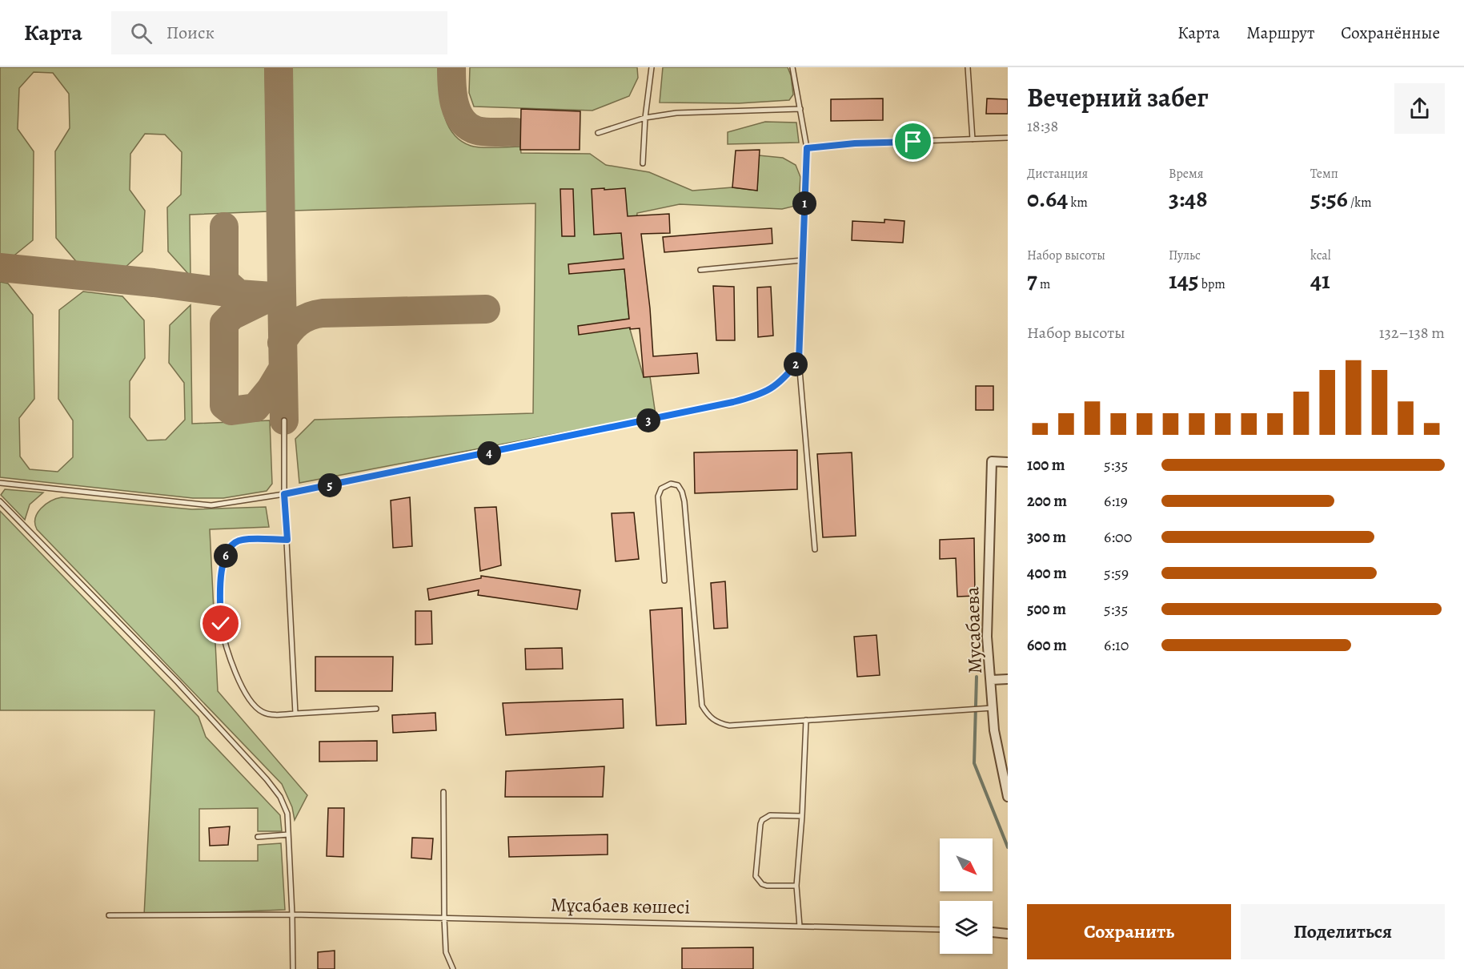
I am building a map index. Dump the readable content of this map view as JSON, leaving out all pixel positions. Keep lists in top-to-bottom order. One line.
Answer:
{"streets":{"street":["Мусабаева"],"lane":["Мұсабаев көшесі"]},"north":"bottom right","page":{"header":"Карта","search":"Поиск","nav":["Карта","Маршрут","Сохранённые"],"heading":["Вечерний забег","18:38"],"stats":[["Дистанция","0.64 km"],["Время","3:48"],["Темп","5:56 /km"],["Набор высоты","7 m"],["Пульс","145 bpm"],["kcal","41"]],"pins":["1","2","3","4","5","6"],"chart":["Набор высоты","132–138 m"],"list":[{"name":"100 m","note":"5:35"},{"name":"200 m","note":"6:19"},{"name":"300 m","note":"6:00"},{"name":"400 m","note":"5:59"},{"name":"500 m","note":"5:35"},{"name":"600 m","note":"6:10"}],"buttons":["Сохранить","Поделиться"]}}
